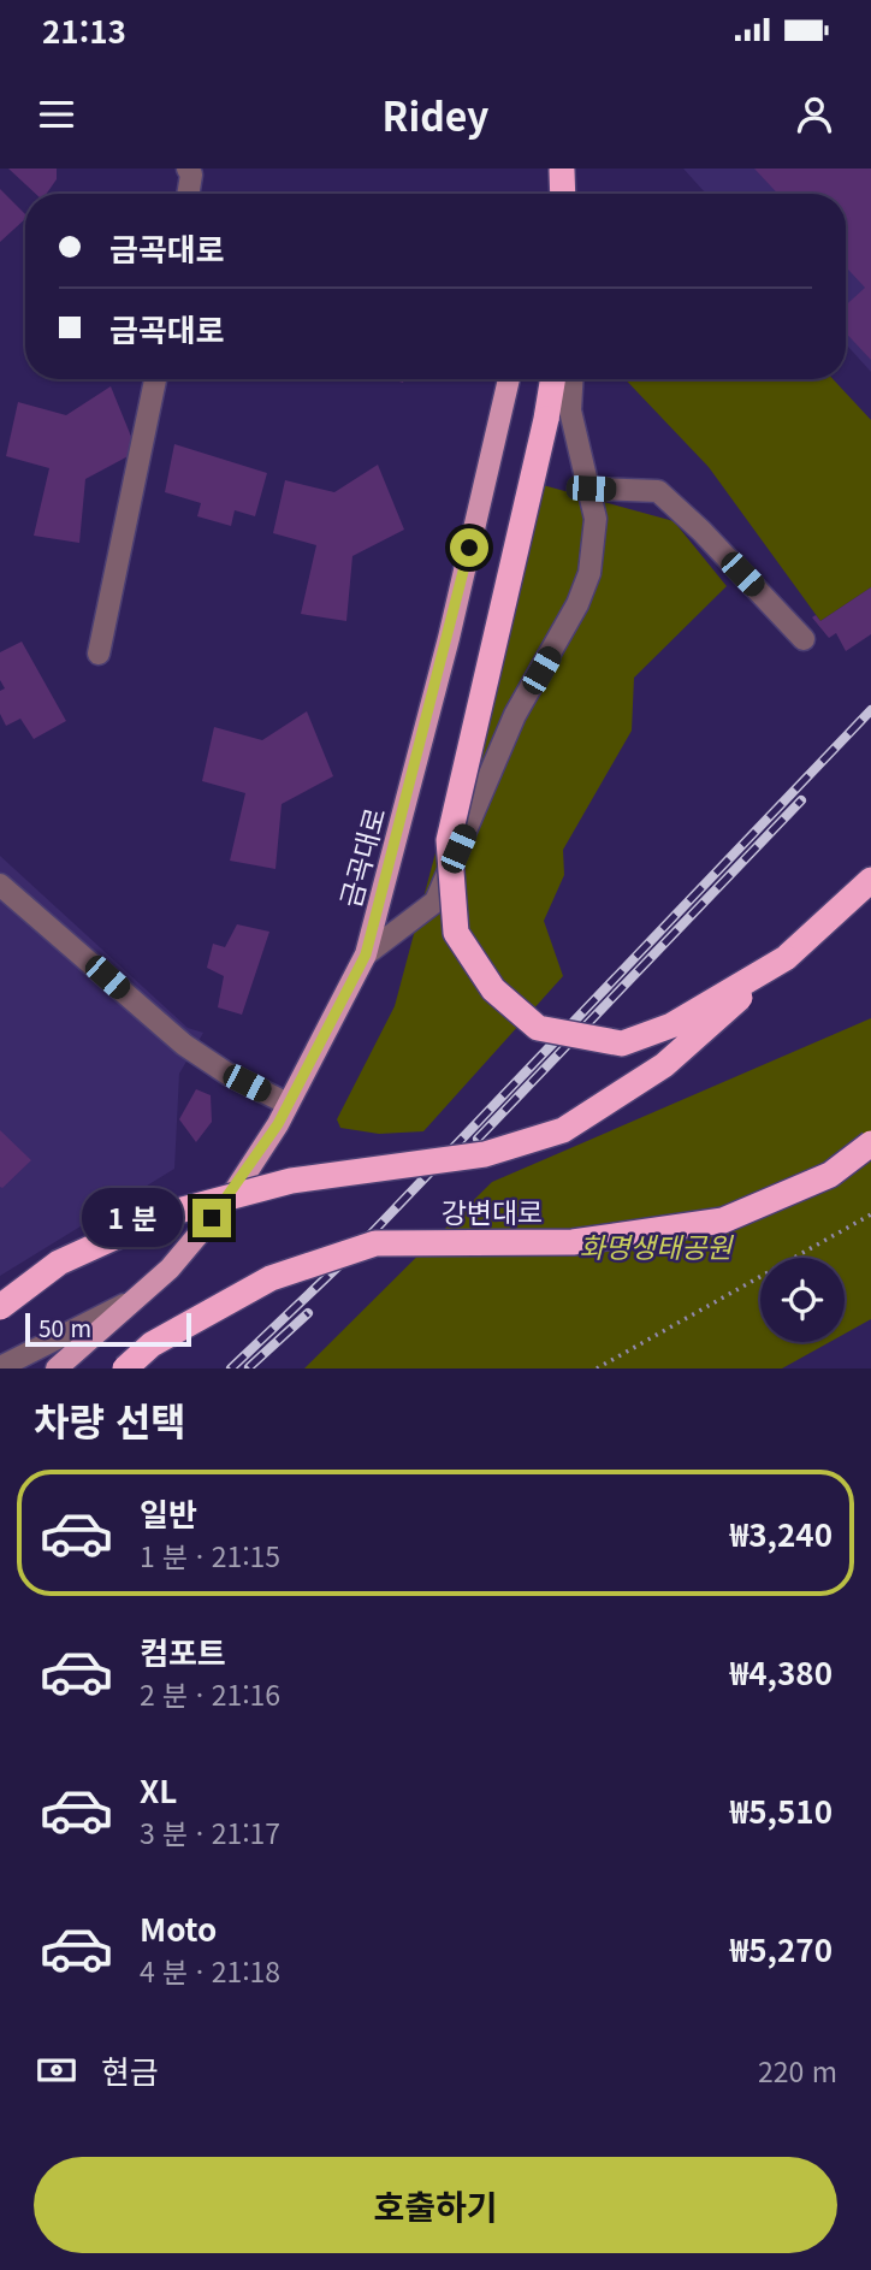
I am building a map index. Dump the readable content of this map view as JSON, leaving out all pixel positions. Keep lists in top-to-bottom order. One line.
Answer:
{"streets":{"highway":["강변대로"],"main road":["금곡대로"]},"parks":["화명생태공원"],"scale_bar":"50 m","page":{"status":"21:13","header":"Ridey","banner":["금곡대로","금곡대로"],"bubble":"1 분","scale":"50 m","heading":"차량 선택","list":[{"name":"일반","note":"1 분 · 21:15","value":"₩3,240"},{"name":"컴포트","note":"2 분 · 21:16","value":"₩4,380"},{"name":"XL","note":"3 분 · 21:17","value":"₩5,510"},{"name":"Moto","note":"4 분 · 21:18","value":"₩5,270"}],"pay":["현금","220 m"],"buttons":"호출하기"}}
